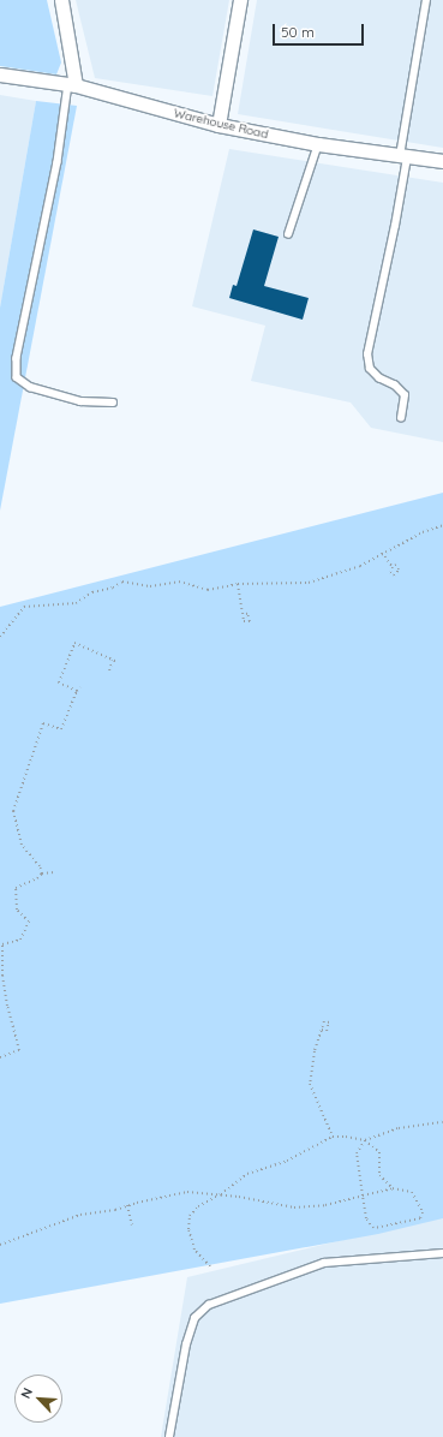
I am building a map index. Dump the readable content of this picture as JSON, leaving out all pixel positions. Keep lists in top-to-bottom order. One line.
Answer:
{"streets":{"street":["Warehouse Road"]},"scale_bar":"50 m","north":"top left"}
